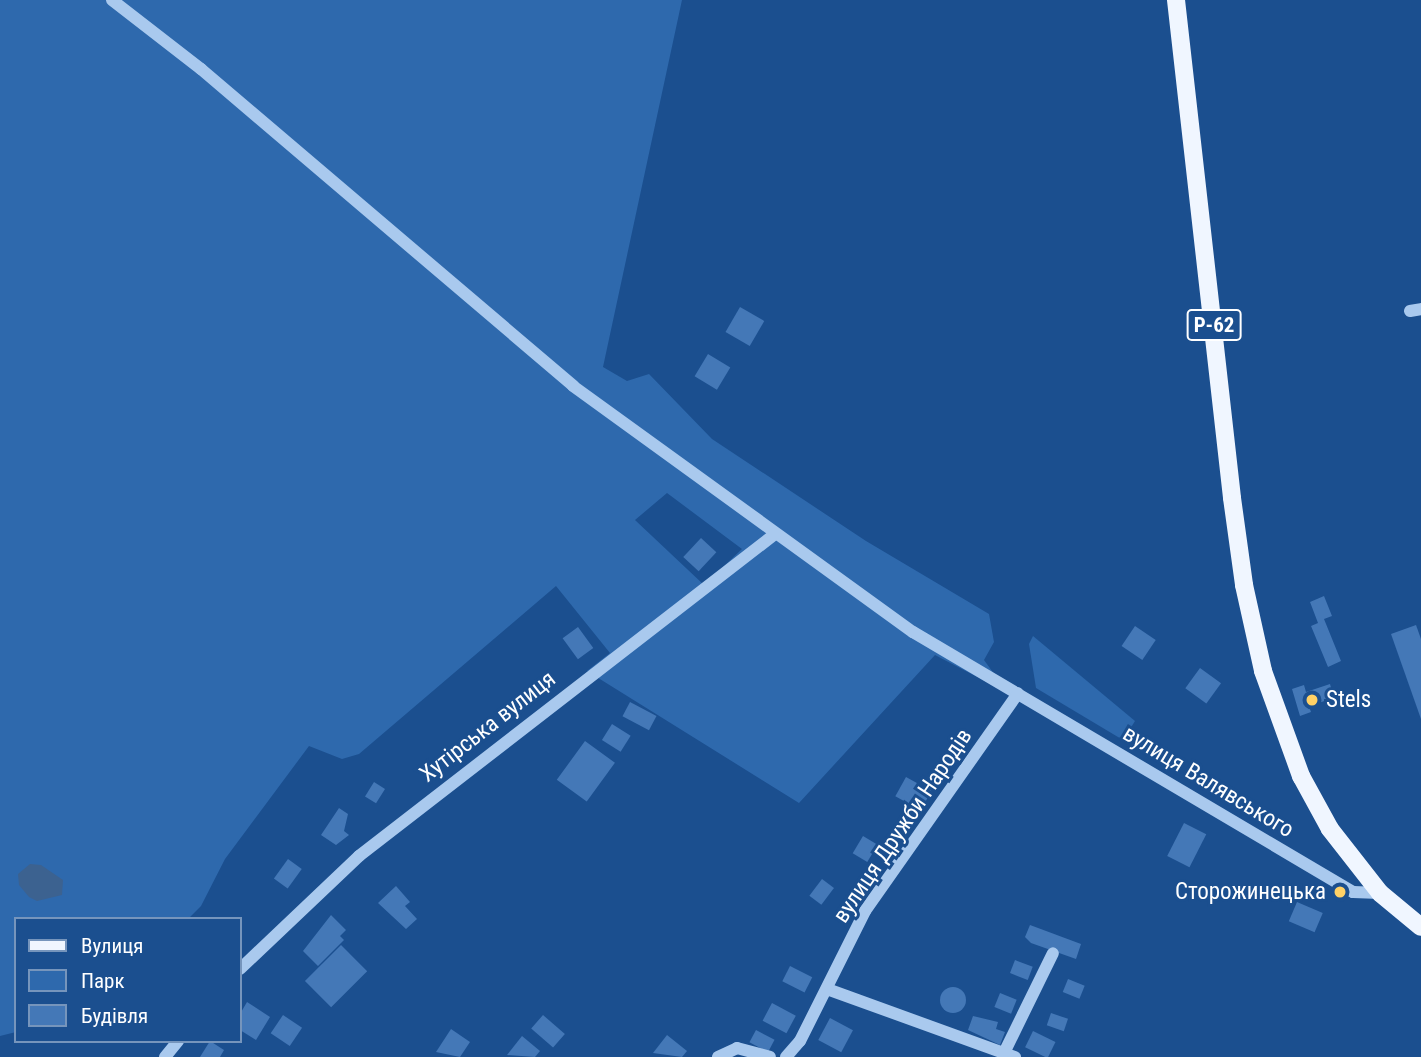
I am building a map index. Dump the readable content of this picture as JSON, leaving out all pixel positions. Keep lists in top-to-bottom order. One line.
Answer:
{"streets":{"main road":["Р-62"],"street":["Хутірська вулиця","вулиця Валявського","вулиця Дружби Народів"]},"crossings":[["Р-62","вулиця Валявського"],["Хутірська вулиця","вулиця Валявського"],["вулиця Валявського","вулиця Дружби Народів"]],"places":["Stels","Сторожинецька"],"legend":["Вулиця","Парк","Будівля"]}
